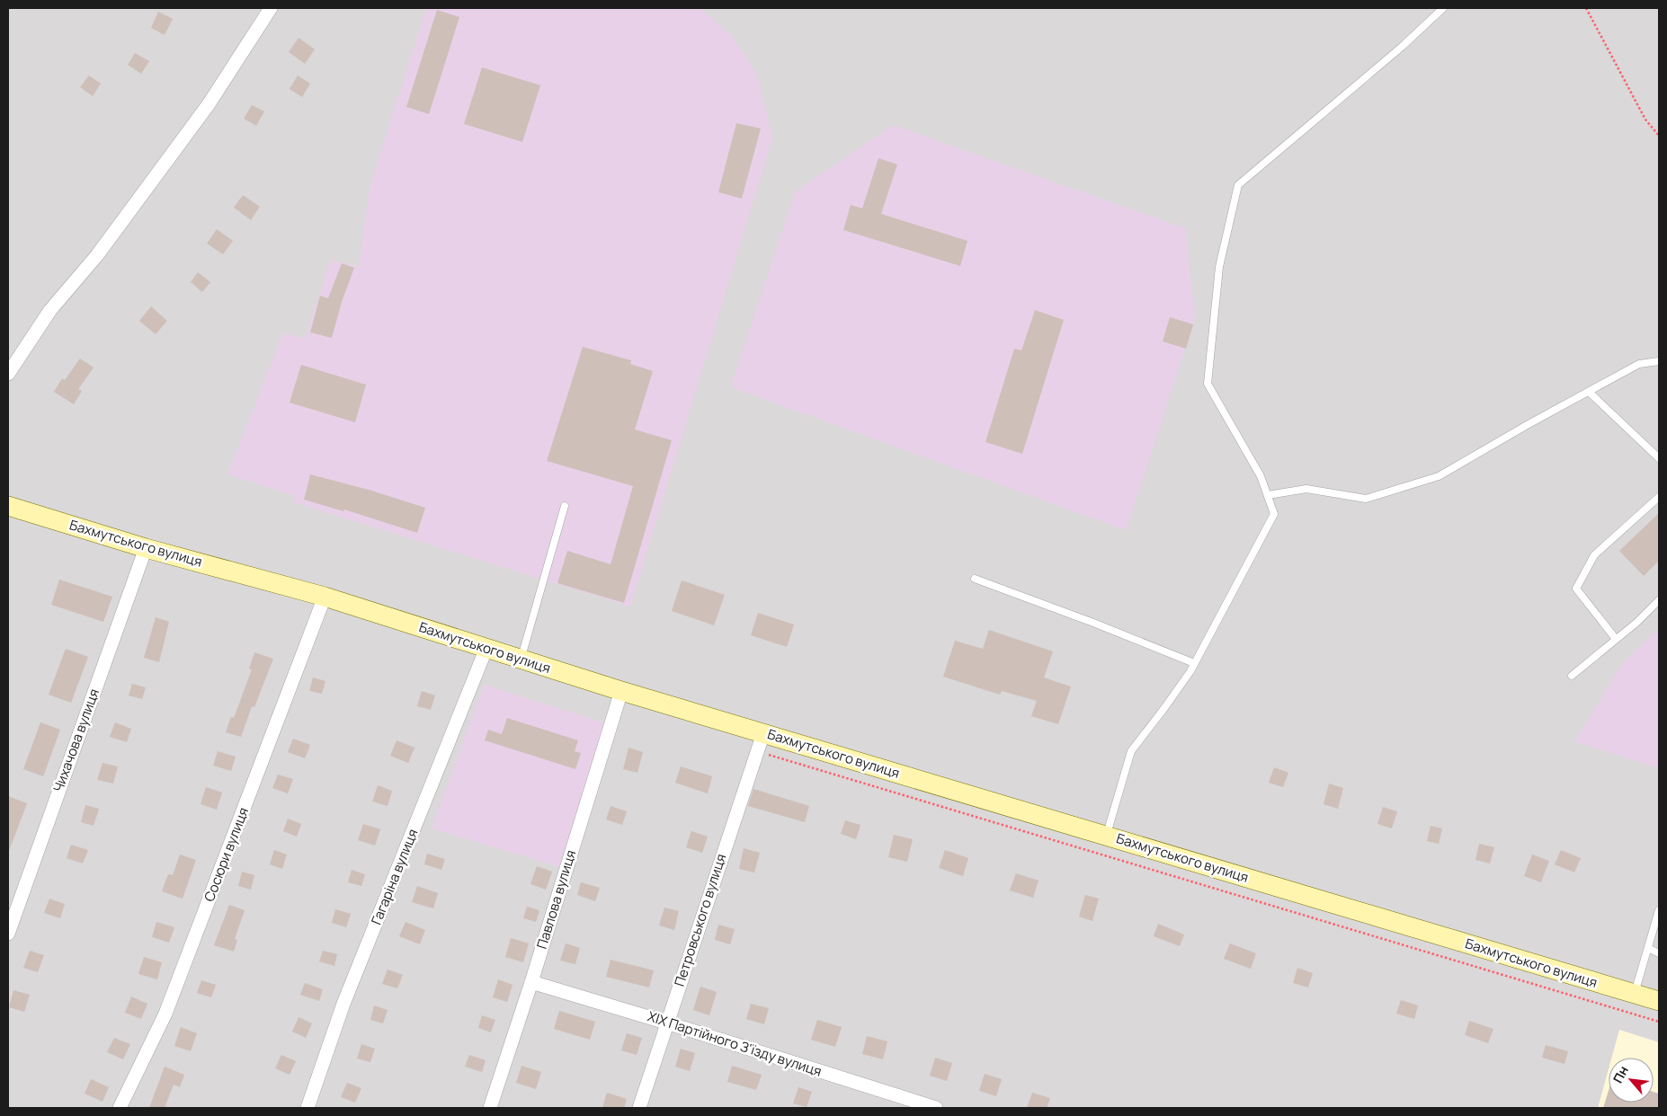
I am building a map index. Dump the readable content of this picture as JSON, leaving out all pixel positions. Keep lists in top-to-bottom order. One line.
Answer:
{"streets":{"main road":["Бахмутського вулиця"],"street":["Чихачова вулиця","Сосюри вулиця","Гагаріна вулиця","Павлова вулиця","Петровського вулиця","XIX Партійного З'їзду вулиця"]},"crossings":[["Бахмутського вулиця","Чихачова вулиця"],["Бахмутського вулиця","Сосюри вулиця"],["Бахмутського вулиця","Гагаріна вулиця"],["Бахмутського вулиця","Павлова вулиця"],["Бахмутського вулиця","Петровського вулиця"],["Павлова вулиця","XIX Партійного З'їзду вулиця"],["Петровського вулиця","XIX Партійного З'їзду вулиця"]],"north":"top left"}
